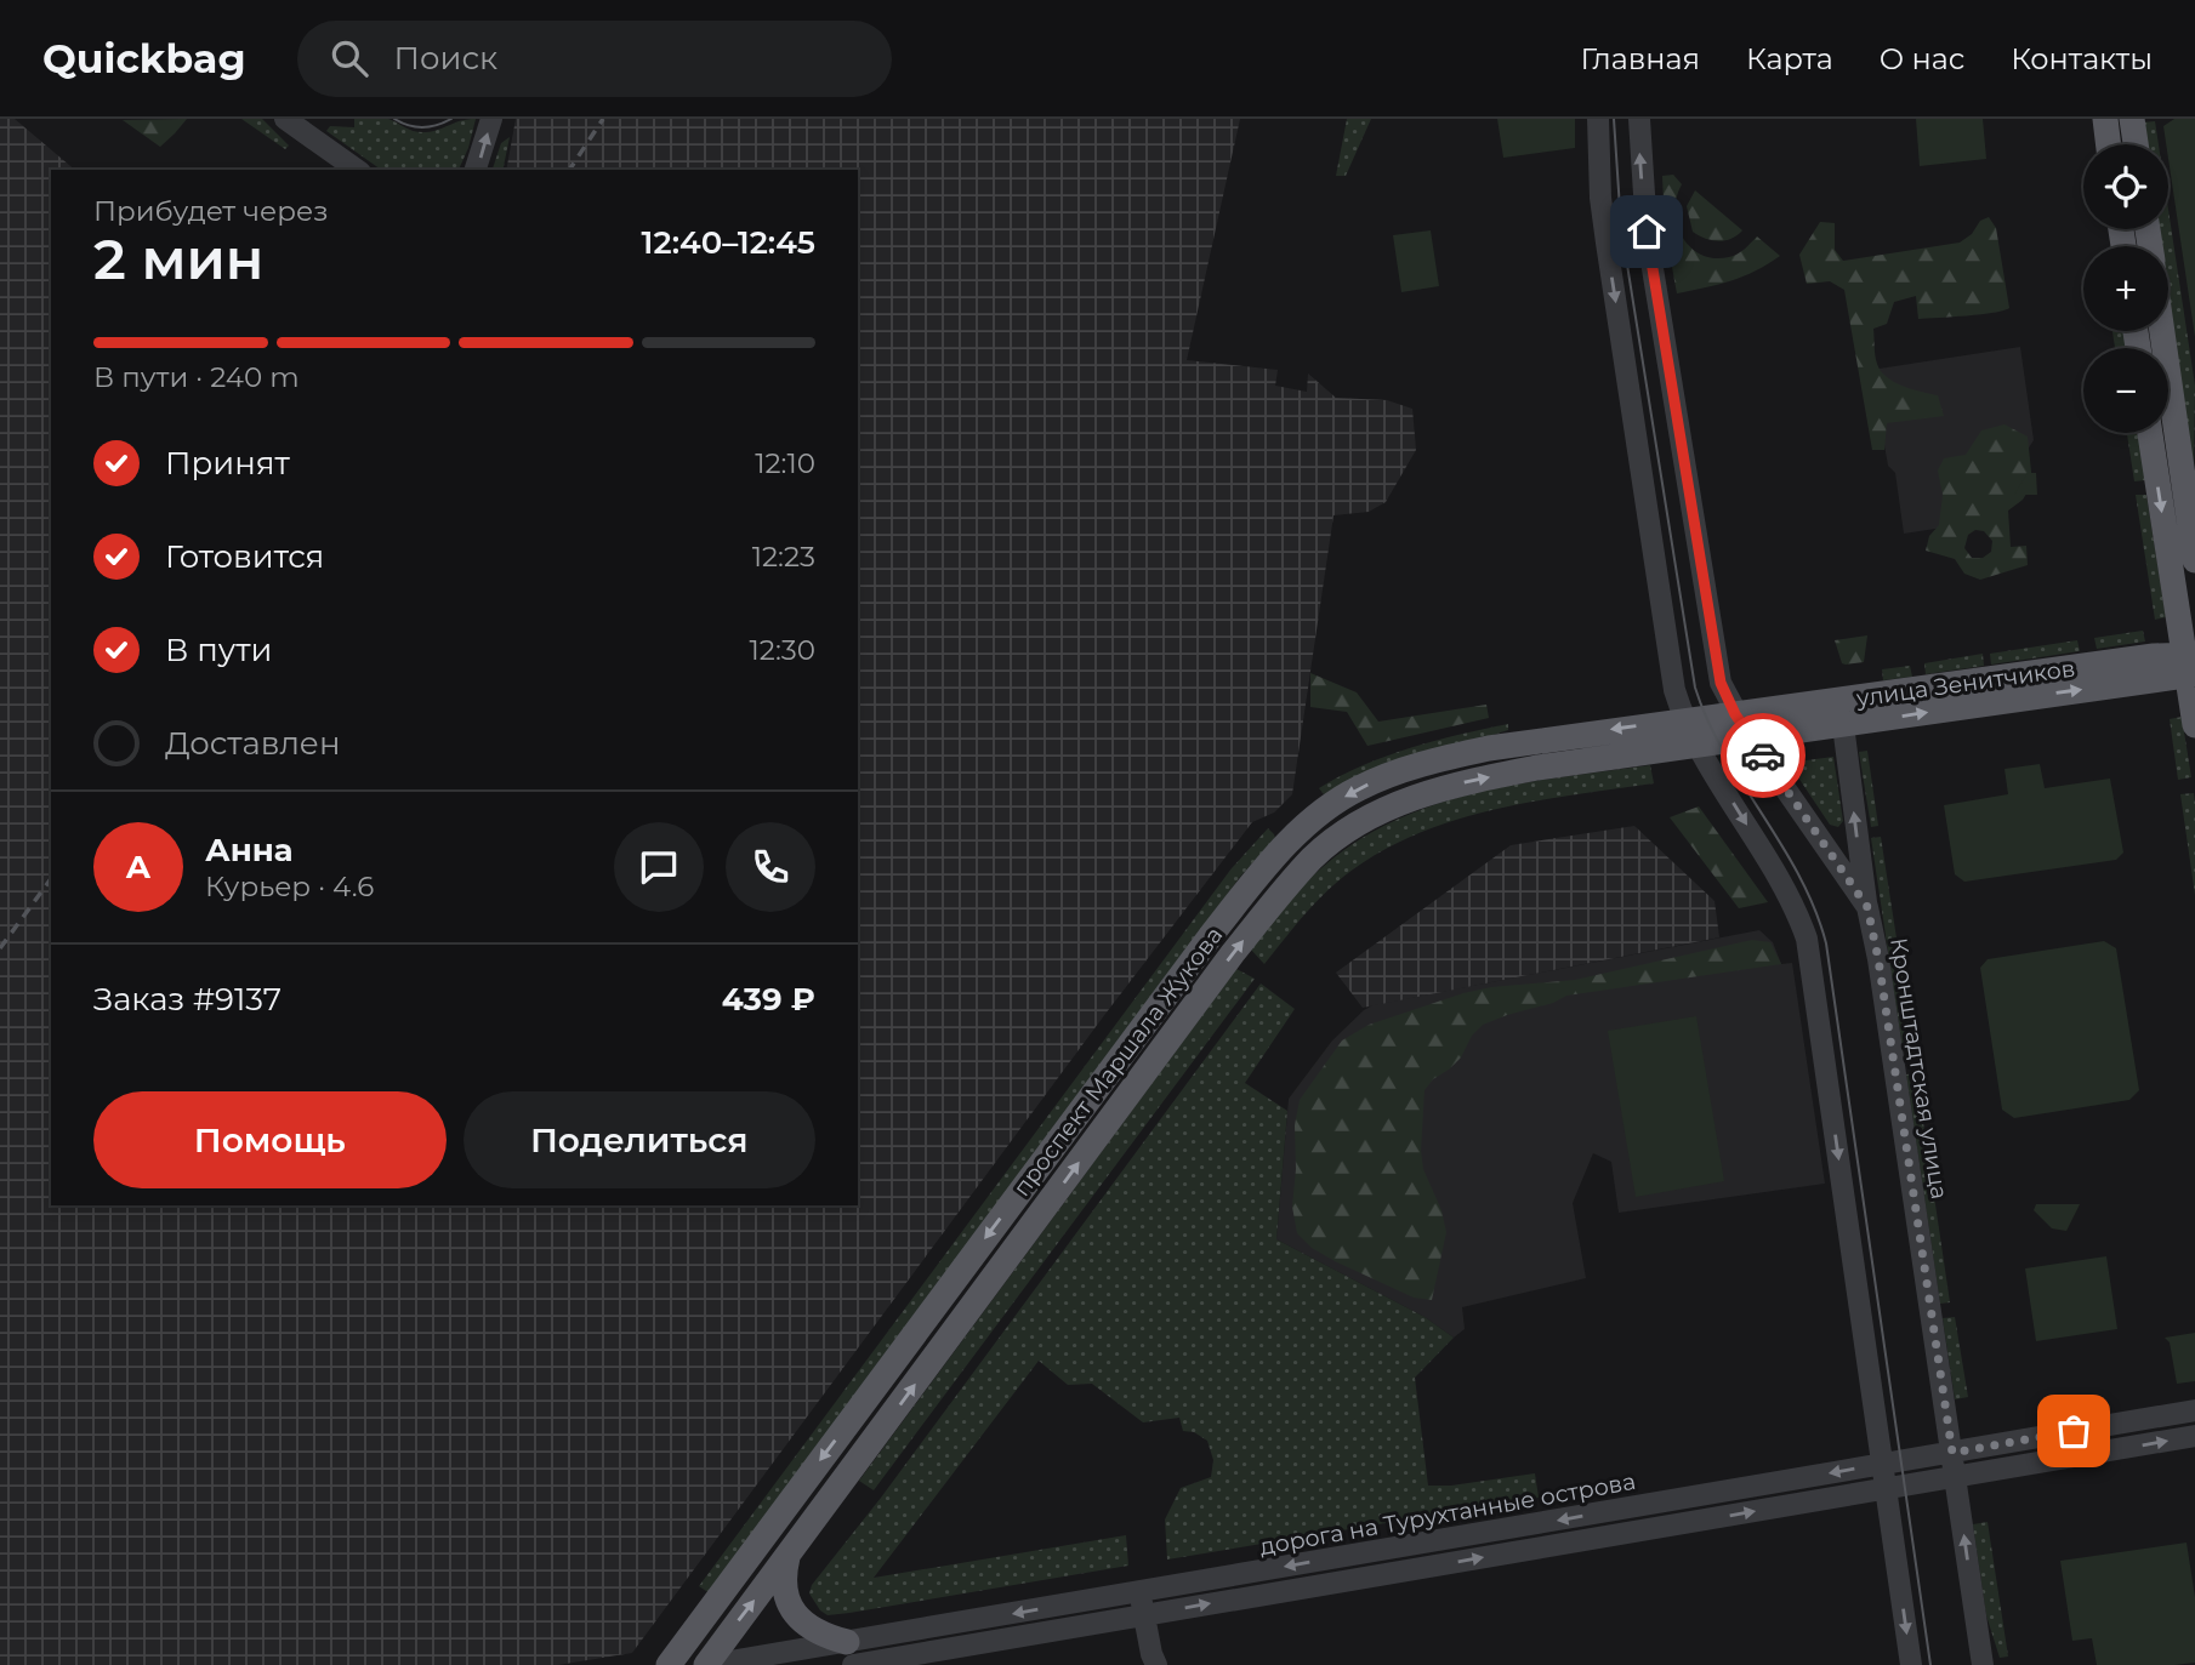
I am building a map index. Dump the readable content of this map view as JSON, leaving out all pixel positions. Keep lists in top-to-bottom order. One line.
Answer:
{"streets":{"main road":["улица Зенитчиков","проспект Маршала Жукова"],"street":["Кронштадтская улица","дорога на Турухтанные острова"]},"crossings":[["улица Зенитчиков","проспект Маршала Жукова"],["улица Зенитчиков","Кронштадтская улица"],["проспект Маршала Жукова","Кронштадтская улица"],["проспект Маршала Жукова","дорога на Турухтанные острова"],["Кронштадтская улица","дорога на Турухтанные острова"]],"page":{"header":"Quickbag","search":"Поиск","nav":["Главная","Карта","О нас","Контакты"],"map_buttons":["+","−"],"heading":["2 мин","Прибудет через","12:40–12:45"],"panel":["Анна","Курьер · 4.6","Заказ #9137","439 ₽"],"bar":"В пути · 240 m","list":[["Принят","12:10"],["Готовится","12:23"],["В пути","12:30"],"Доставлен"],"round":"А","buttons":["Помощь","Поделиться"]}}
